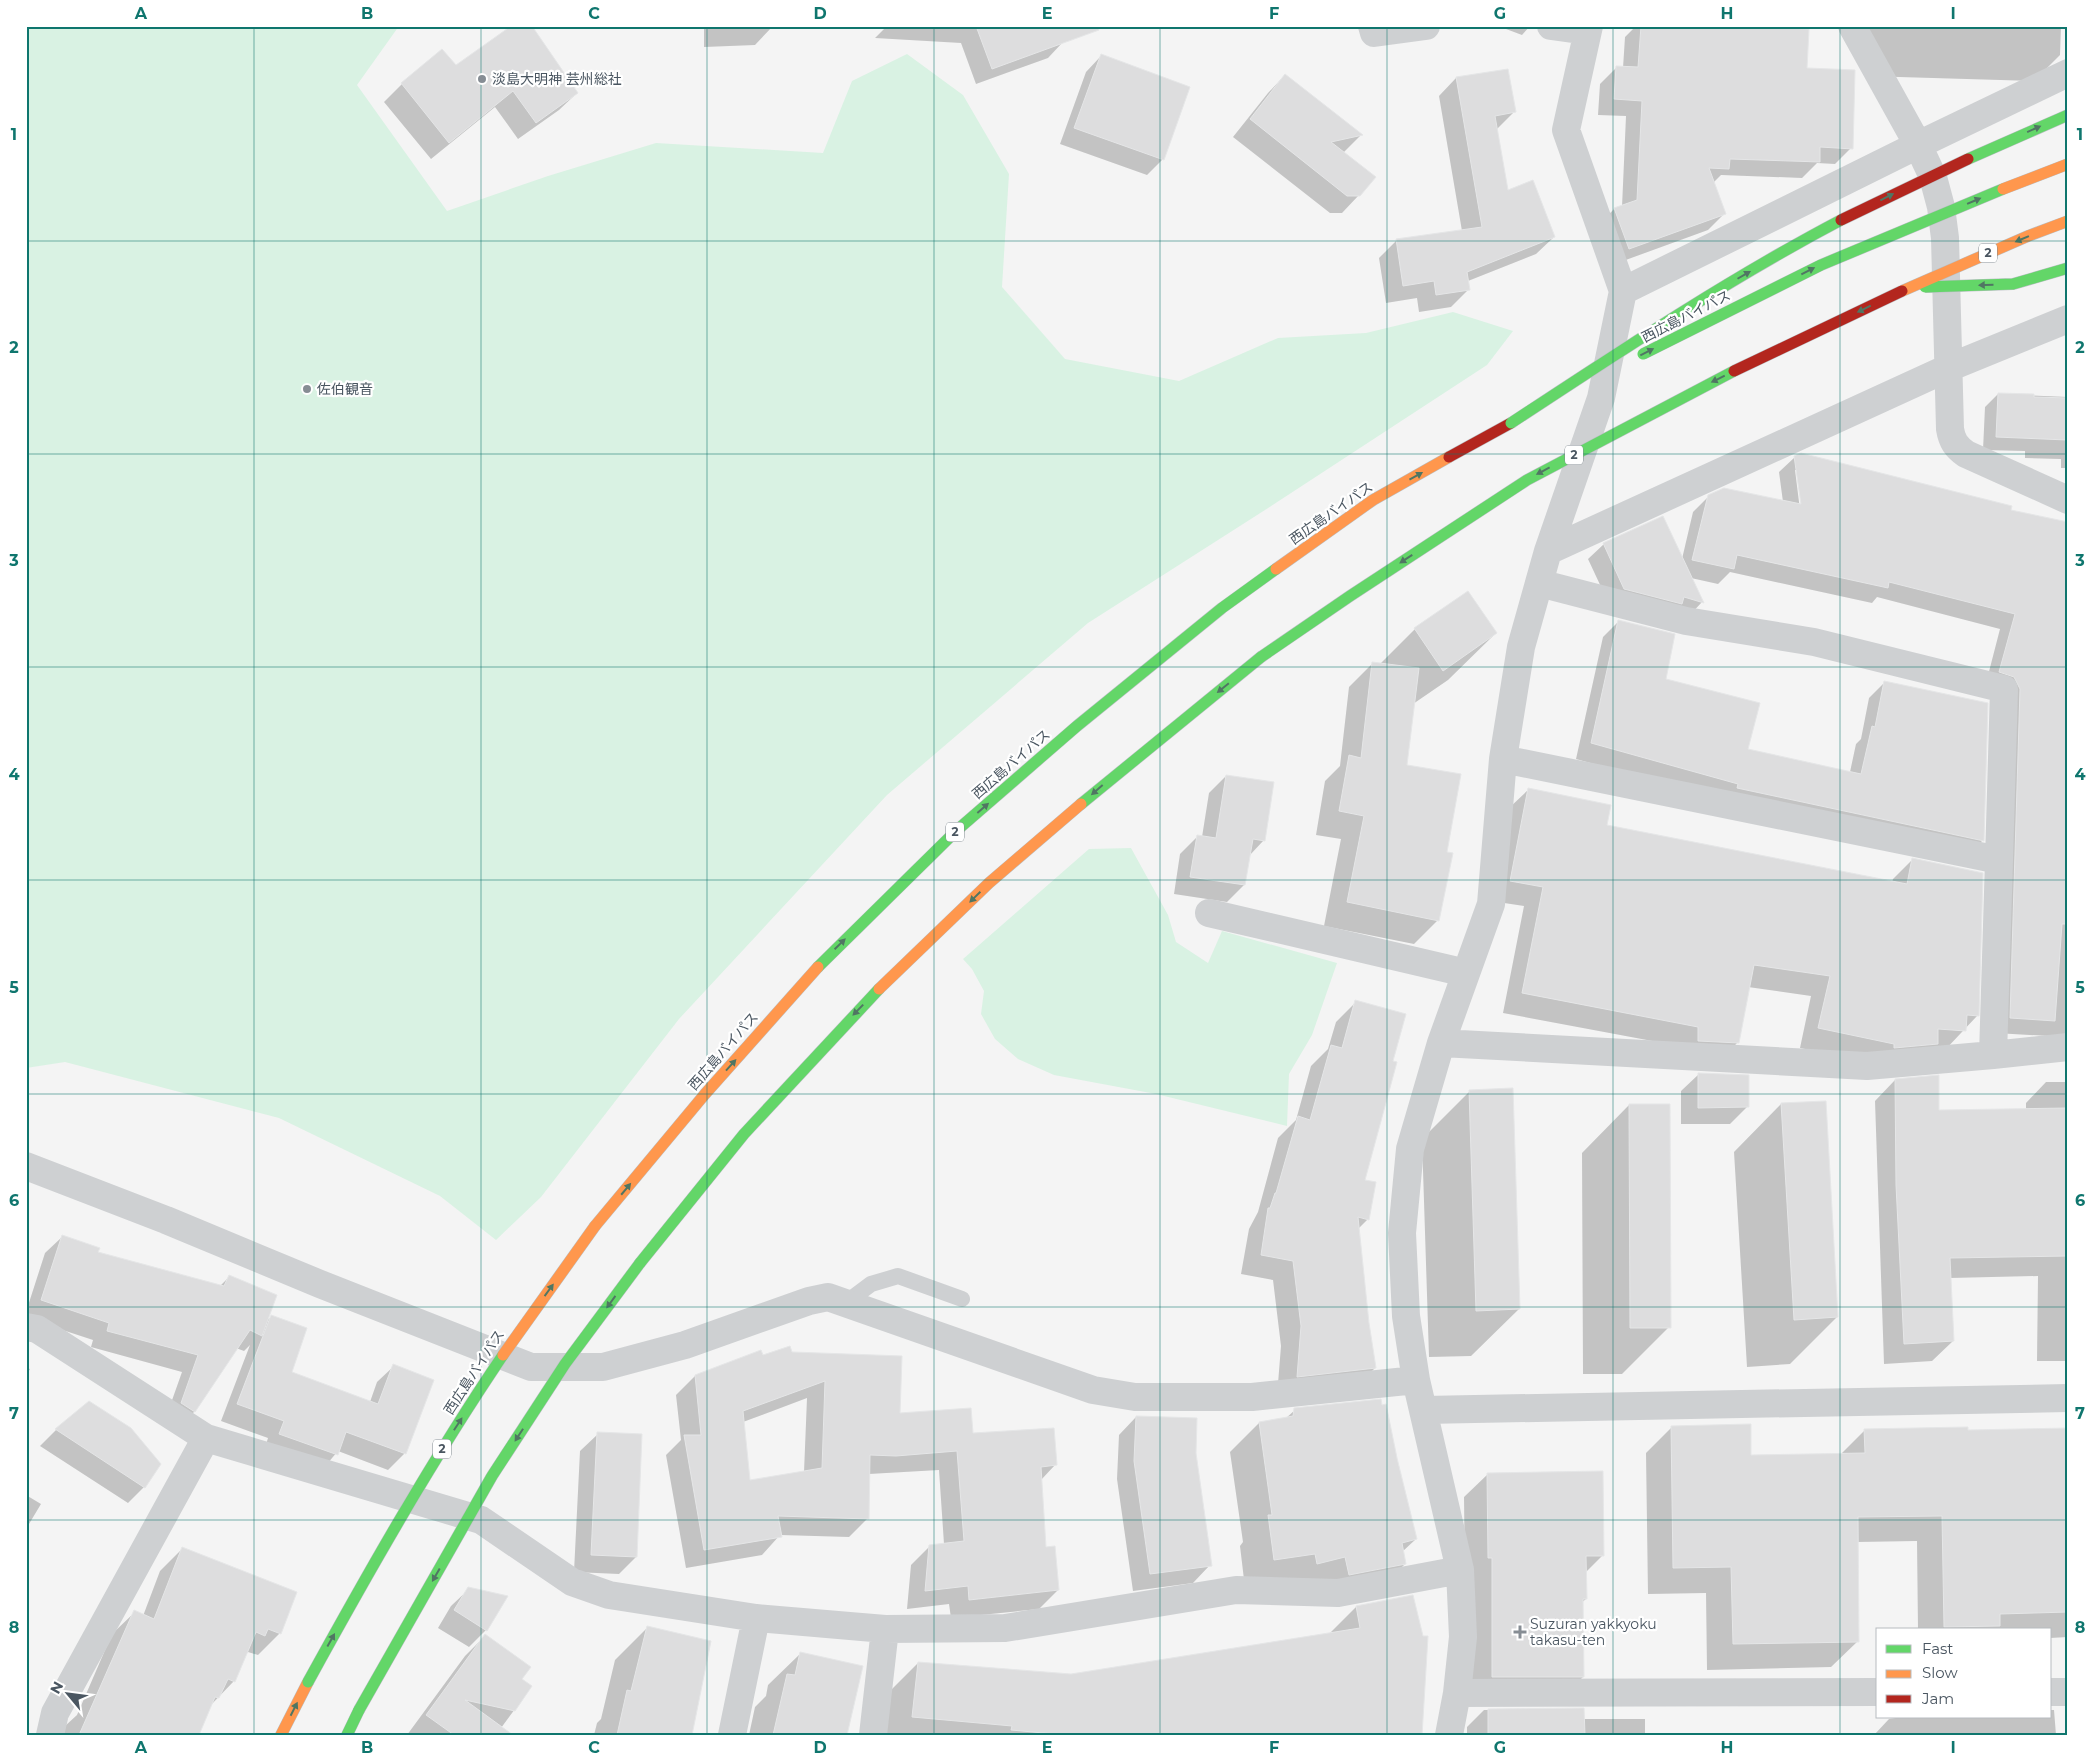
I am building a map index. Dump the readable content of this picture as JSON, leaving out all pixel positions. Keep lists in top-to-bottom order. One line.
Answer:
{"streets":{"highway":["2","西広島バイパス"]},"places":{"other":["淡島大明神 芸州総社","佐伯観音"],"health":["Suzuran yakkyoku takasu-ten"]},"legend":["Fast","Slow","Jam"],"north":"top left","grid":{"columns":["A","B","C","D","E","F","G","H","I"],"rows":["1","2","3","4","5","6","7","8"]}}
